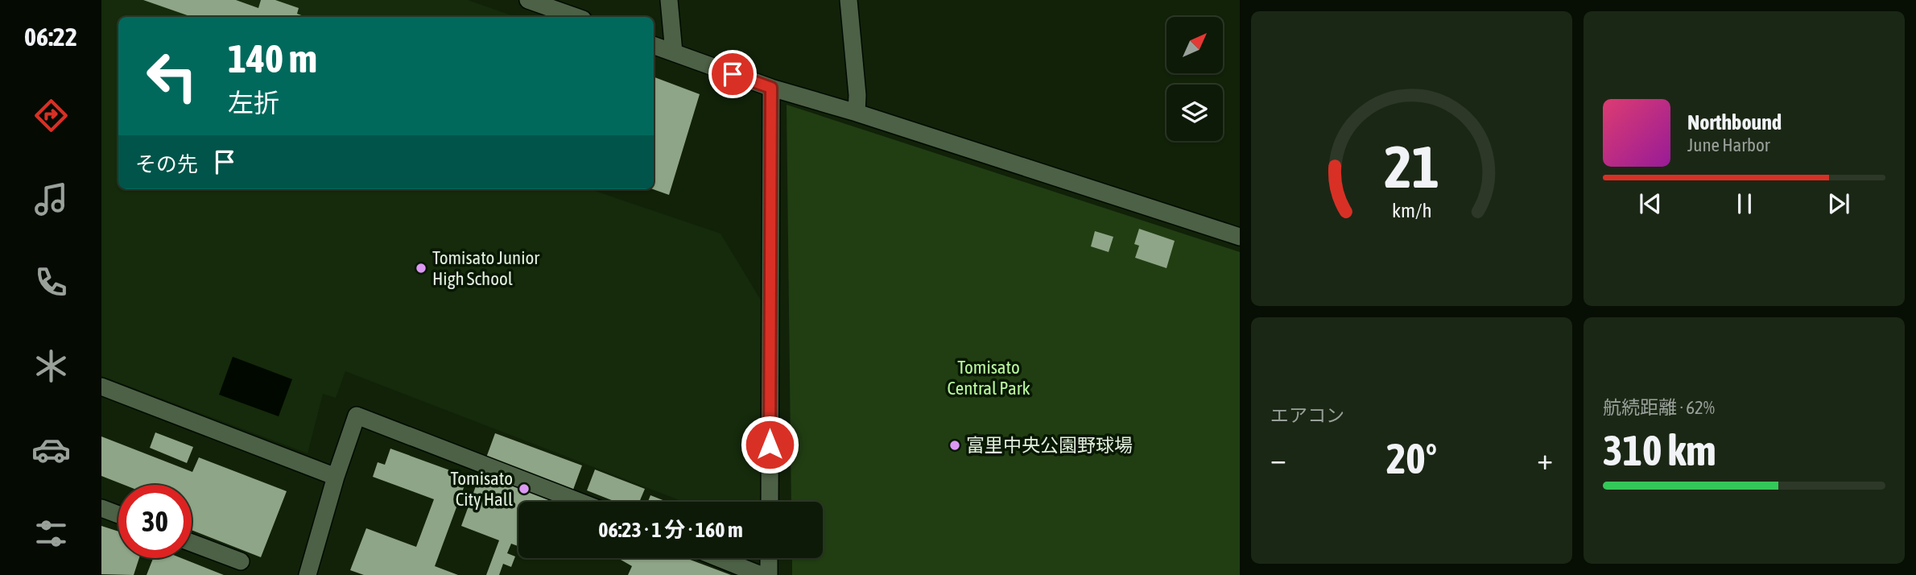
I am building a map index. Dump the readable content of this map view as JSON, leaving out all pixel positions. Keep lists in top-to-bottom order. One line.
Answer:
{"parks":["Tomisato Central Park"],"places":["Tomisato Junior High School","富里中央公園野球場","Tomisato City Hall"],"north":"top right","page":{"tabs":"06:22","turn":["140 m","左折"],"song":["Northbound","June Harbor"],"then":"その先","tile":["エアコン",["航続距離 · 62%","310 km"]],"heat":["−","20°","+"],"limit":"30","trip":"06:23 · 1 分 · 160 m","gauge":["21","km/h"]}}
